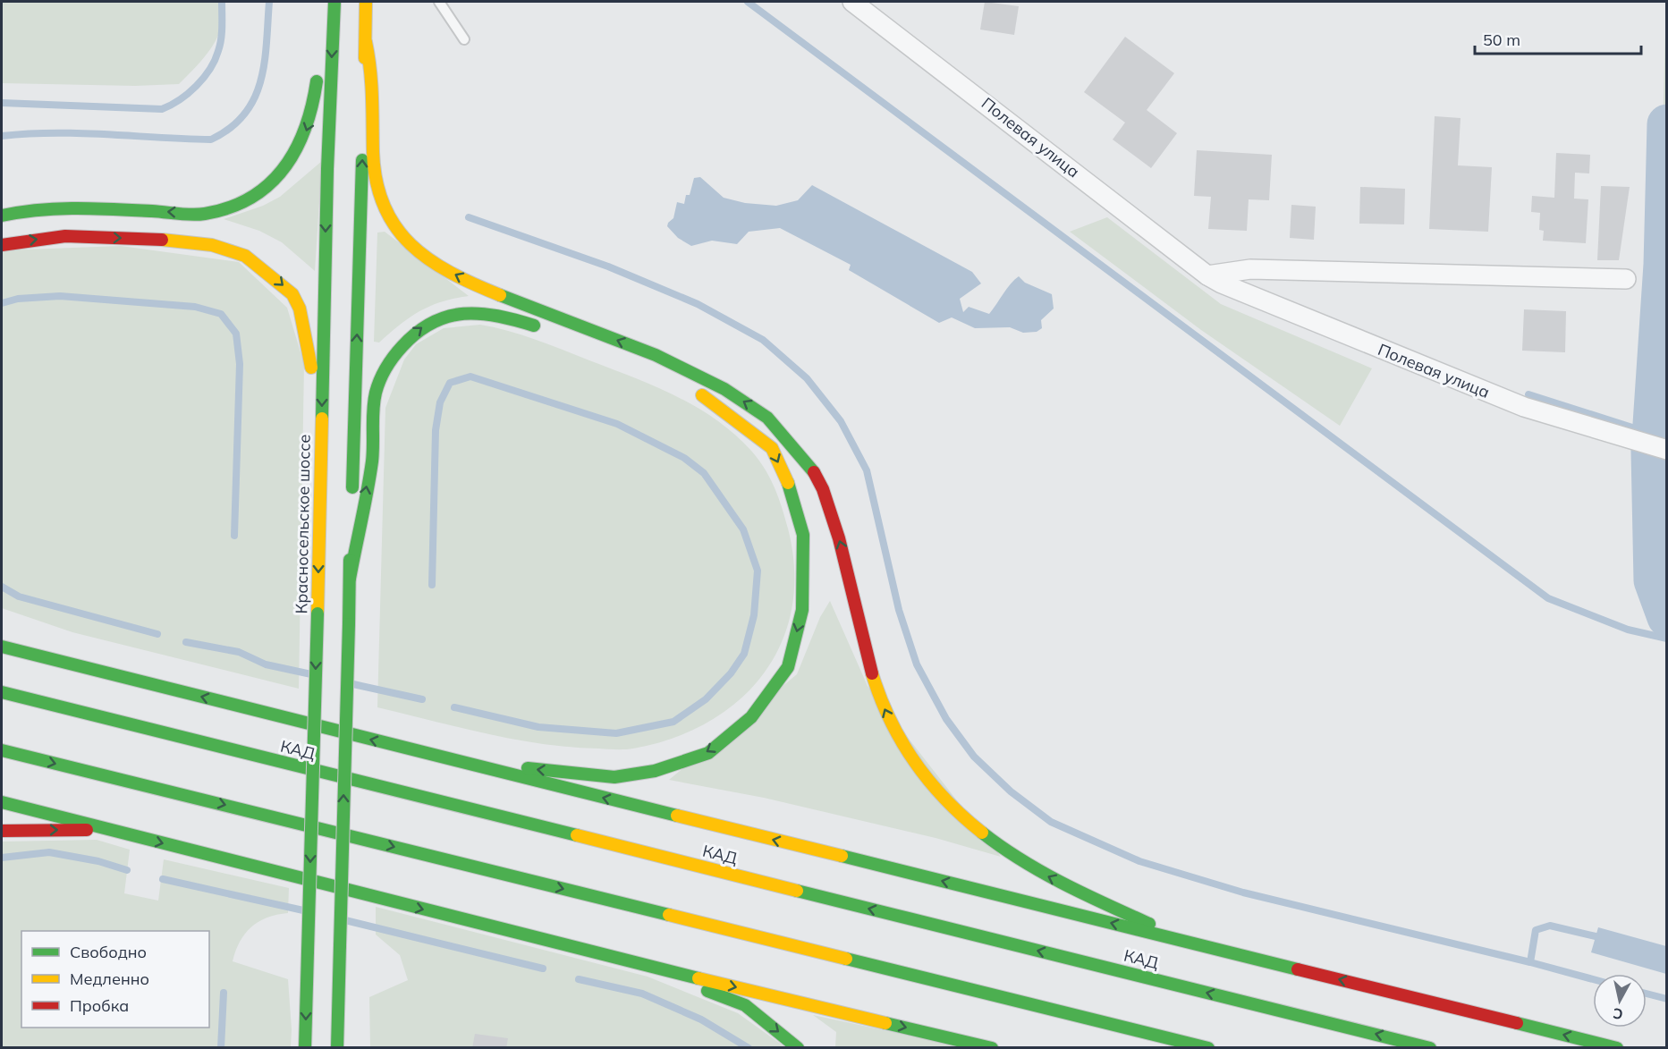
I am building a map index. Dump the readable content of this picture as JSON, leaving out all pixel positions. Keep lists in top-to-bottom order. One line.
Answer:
{"streets":{"main road":["Красносельское шоссе","КАД"],"street":["Полевая улица"]},"legend":["Свободно","Медленно","Пробка"],"scale_bar":"50 m","north":"bottom"}
